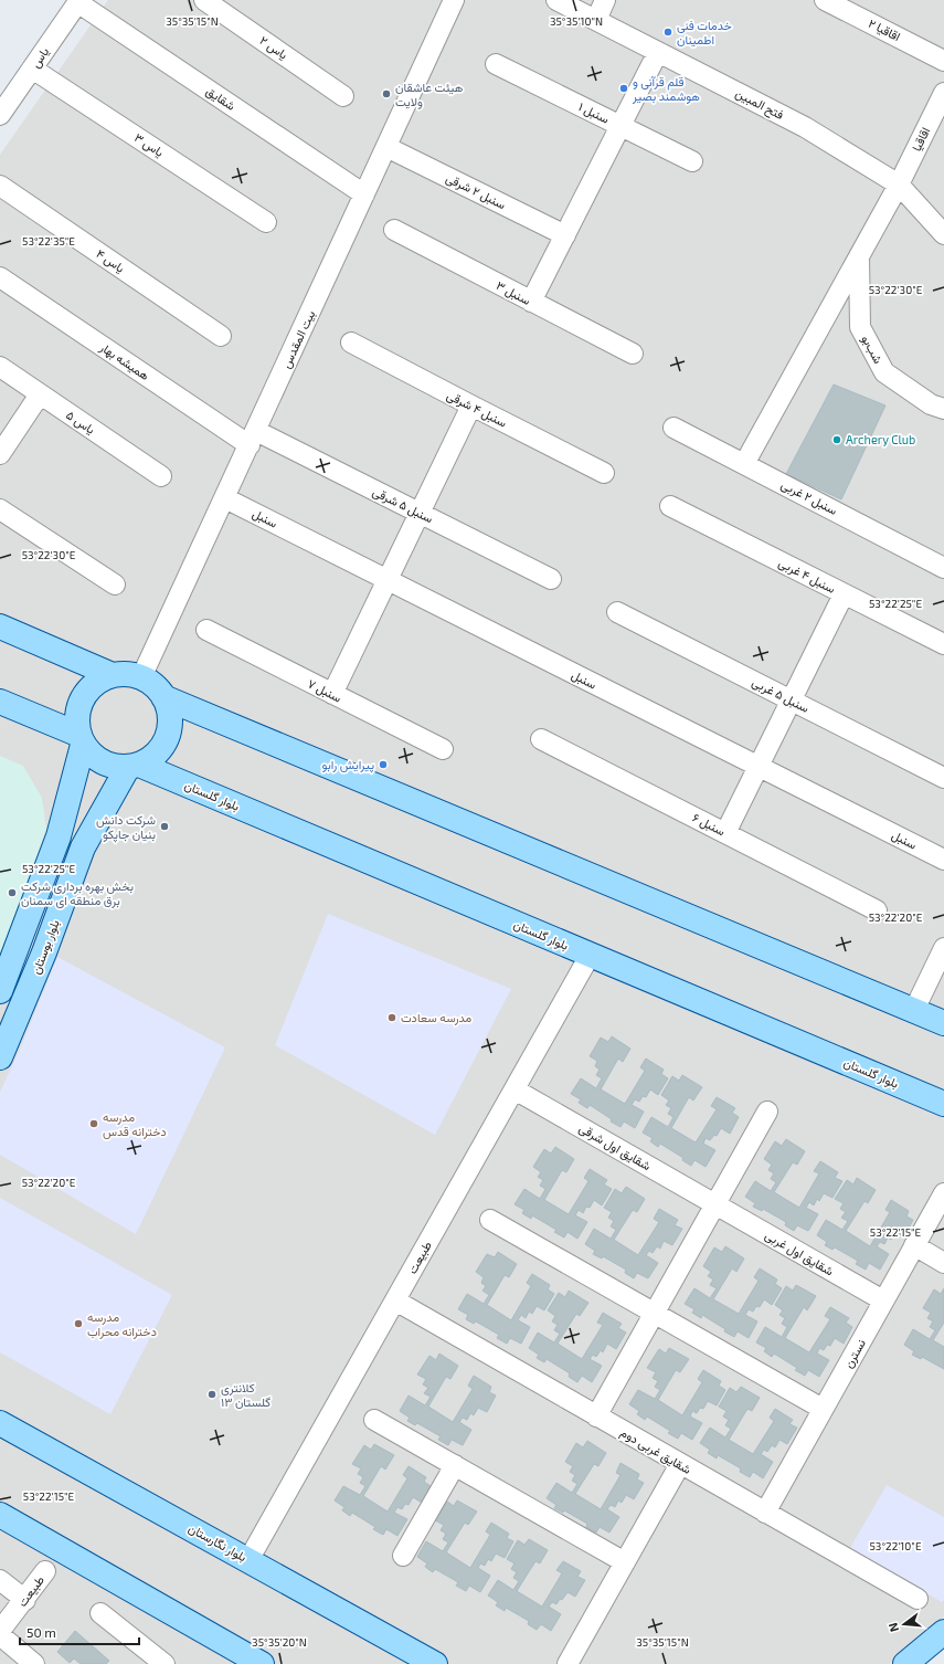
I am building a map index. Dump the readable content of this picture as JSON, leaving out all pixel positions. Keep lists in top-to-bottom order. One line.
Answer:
{"streets":{"main road":["بلوار گلستان","بلوار بوستان","بلوار نگارستان"],"street":["اقاقیا ۲","یاس ۲","یاس","شقایق","فتح المبین","سنبل ۱","اقاقیا","یاس ۳","سنبل ۲ شرقی","یاس ۴","سنبل ۳","بیت المقدس","شب‌بو","همیشه بهار","سنبل ۴ شرقی","یاس ۵","سنبل ۲ غربی","سنبل ۵ شرقی","سنبل","سنبل ۴ غربی","سنبل ۷","سنبل ۵ غربی","سنبل ۶","شقایق اول شرقی","شقایق اول غربی","طبیعت","نسترن","شقایق غربی دوم"]},"crossings":[["یاس","شقایق"],["یاس","یاس ۳"],["شقایق","بیت المقدس"],["فتح المبین","اقاقیا"],["اقاقیا","شب‌بو"],["اقاقیا","سنبل ۲ غربی"],["سنبل ۲ شرقی","بیت المقدس"],["بیت المقدس","همیشه بهار"],["بیت المقدس","سنبل ۵ شرقی"],["بیت المقدس","سنبل"],["بیت المقدس","بلوار گلستان"],["بیت المقدس","بلوار بوستان"],["همیشه بهار","سنبل ۵ شرقی"],["بلوار گلستان","بلوار بوستان"],["بلوار گلستان","طبیعت"],["شقایق اول شرقی","شقایق اول غربی"],["شقایق اول شرقی","طبیعت"],["شقایق اول غربی","نسترن"],["طبیعت","شقایق غربی دوم"],["طبیعت","بلوار نگارستان"],["نسترن","شقایق غربی دوم"]],"places":["خدمات فنی اطمینان","قلم قرآنی و هوشمند بصیر","هیئت عاشقان ولایت","Archery Club","پیرایش رابو","شرکت دانش بنیان جاپکو","بخش بهره برداری شرکت برق منطقه ای سمنان","مدرسه سعادت","مدرسه دخترانه قدس","مدرسه دخترانه محراب","کلانتری ۱۳ گلستان"],"scale_bar":"50 m","north":"left","coordinates":["35°35'15\"N","35°35'10\"N","53°22'35\"E","53°22'30\"E","53°22'25\"E","53°22'20\"E","53°22'15\"E","53°22'10\"E","35°35'20\"N"]}
